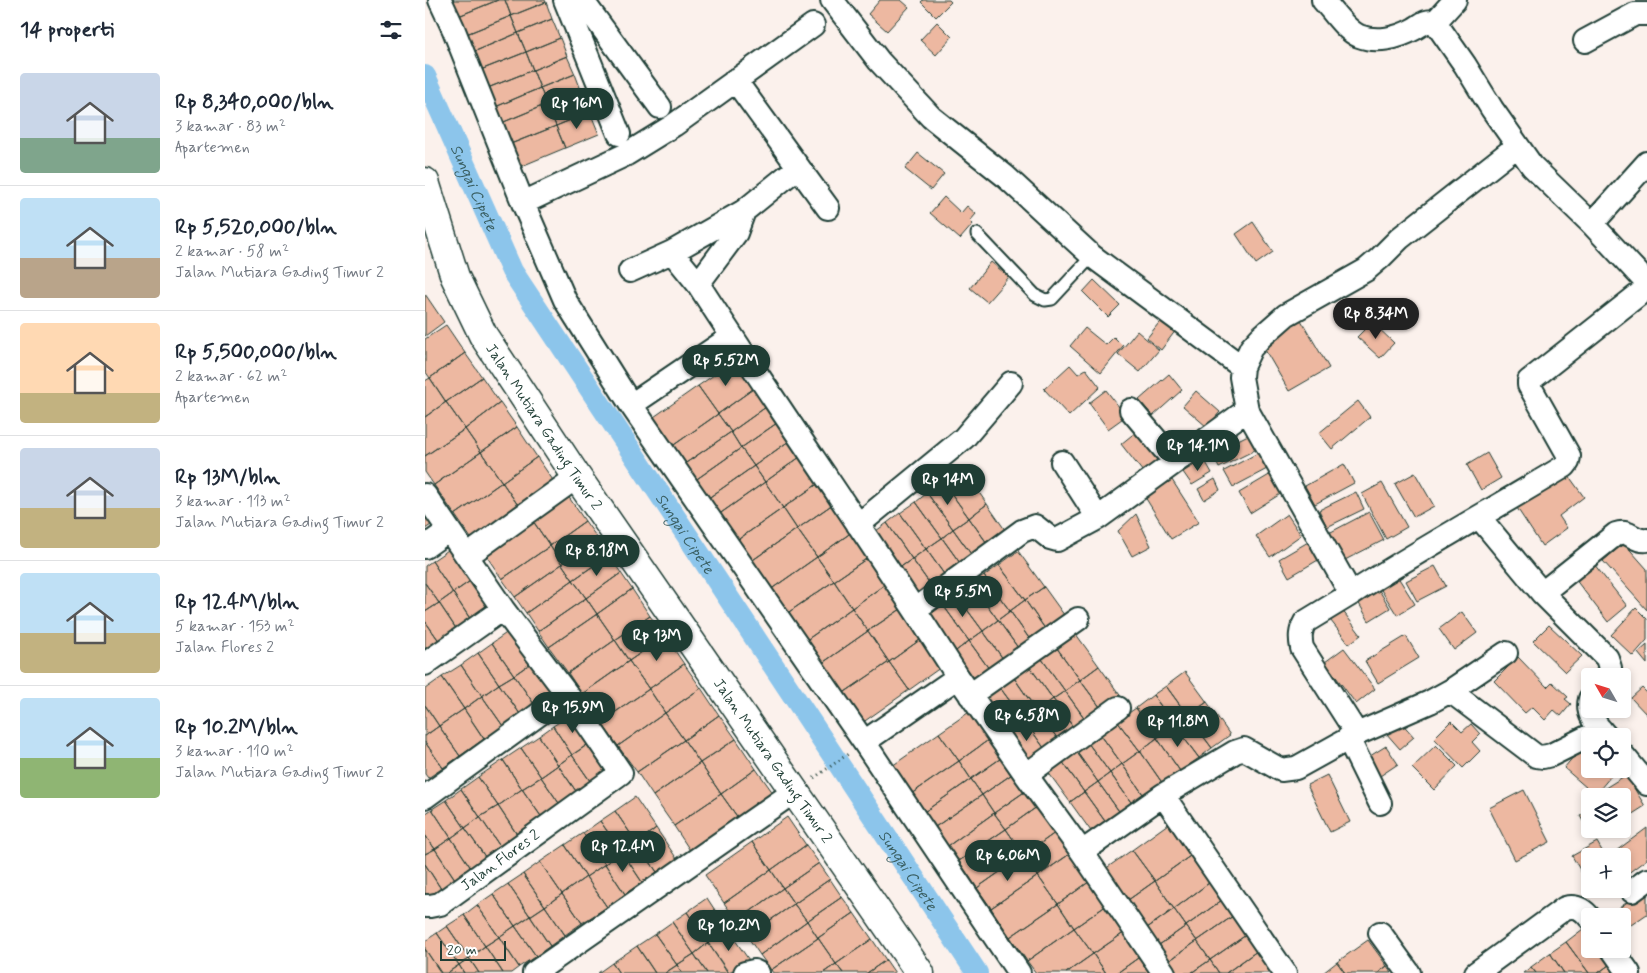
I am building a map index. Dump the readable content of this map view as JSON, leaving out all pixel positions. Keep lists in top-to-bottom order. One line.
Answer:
{"streets":{"street":["Jalan Mutiara Gading Timur 2","Jalan Flores 2"]},"water":["Sungai Cipete"],"scale_bar":"20 m","north":"top left","page":{"heading":"14 properti","list":[{"name":"Rp 8,340,000/bln","note":"3 kamar · 83 m² · Apartemen"},{"name":"Rp 5,520,000/bln","note":"2 kamar · 58 m² · Jalan Mutiara Gading Timur 2"},{"name":"Rp 5,500,000/bln","note":"2 kamar · 62 m² · Apartemen"},{"name":"Rp 13M/bln","note":"3 kamar · 113 m² · Jalan Mutiara Gading Timur 2"},{"name":"Rp 12.4M/bln","note":"5 kamar · 153 m² · Jalan Flores 2"},{"name":"Rp 10.2M/bln","note":"3 kamar · 110 m² · Jalan Mutiara Gading Timur 2"}],"price":["Rp 16M","Rp 8.34M","Rp 5.52M","Rp 14.1M","Rp 14M","Rp 8.18M","Rp 5.5M","Rp 13M","Rp 15.9M","Rp 6.58M","Rp 11.8M","Rp 12.4M","Rp 6.06M","Rp 10.2M"],"map_buttons":["+","−"],"scale":"20 m"}}
